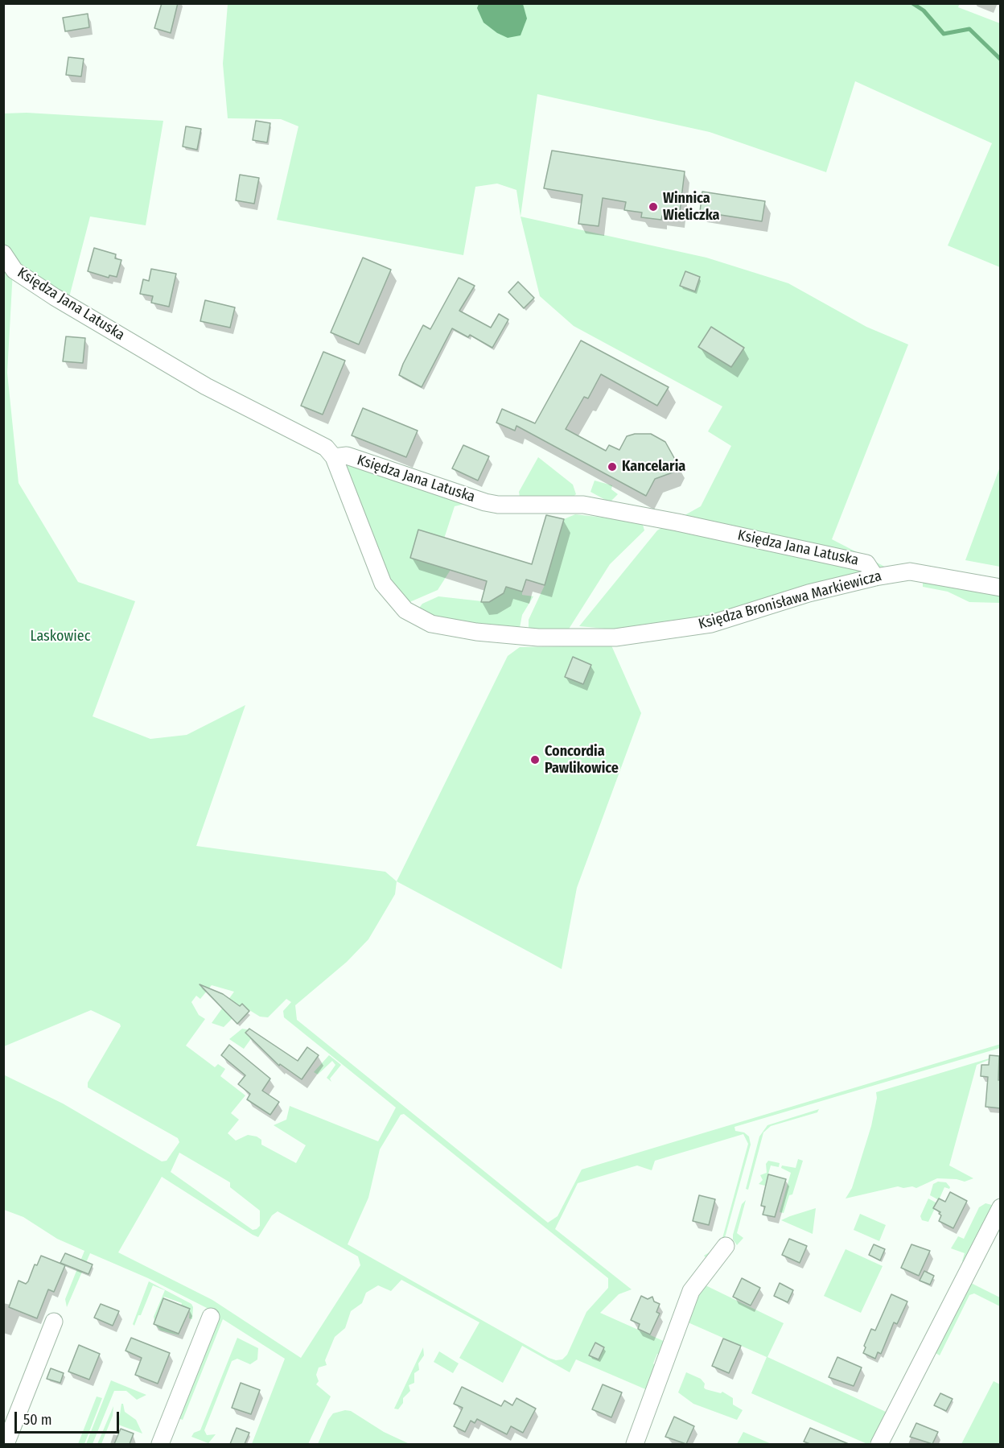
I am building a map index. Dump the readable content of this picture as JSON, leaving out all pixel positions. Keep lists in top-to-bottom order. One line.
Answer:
{"streets":{"street":["Księdza Jana Latuska","Księdza Bronisława Markiewicza"]},"crossings":[["Księdza Jana Latuska","Księdza Bronisława Markiewicza"]],"parks":["Laskowiec"],"places":["Winnica Wieliczka","Kancelaria","Concordia Pawlikowice"],"scale_bar":"50 m"}
